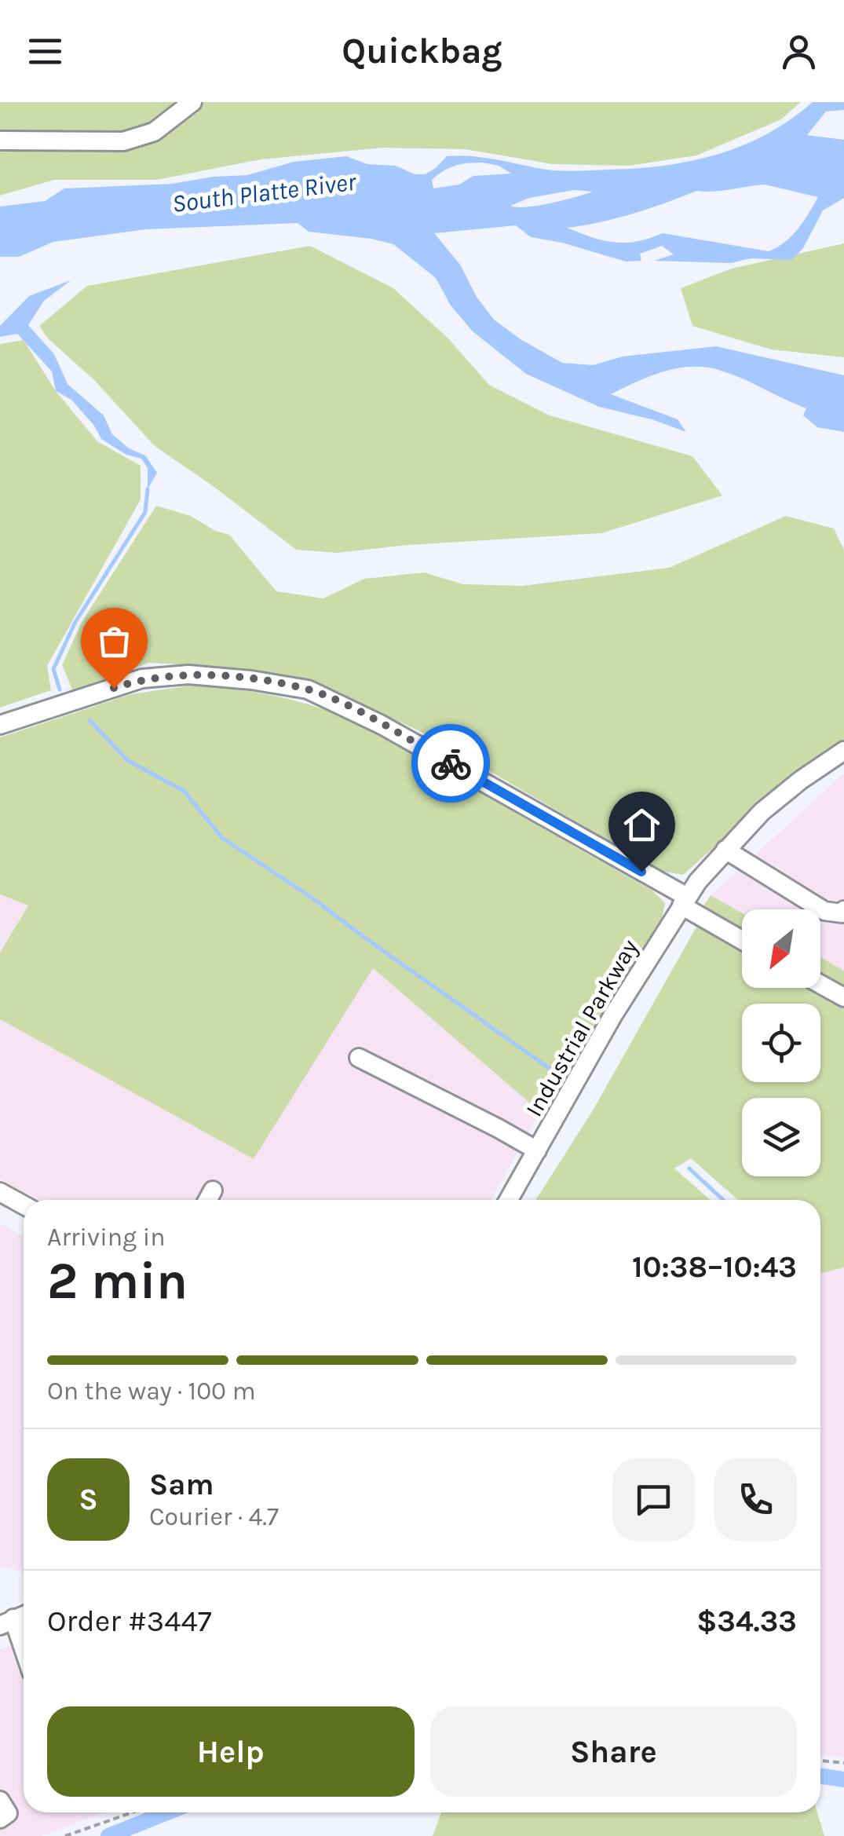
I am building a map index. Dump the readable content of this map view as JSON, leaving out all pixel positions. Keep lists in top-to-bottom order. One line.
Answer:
{"streets":{"street":["Industrial Parkway"]},"water":["South Platte River"],"north":"bottom left","page":{"header":"Quickbag","heading":["2 min","Arriving in","10:38–10:43"],"panel":["Sam","Courier · 4.7","Order #3447","$34.33"],"bar":"On the way · 100 m","round":"S","buttons":["Help","Share"]}}
